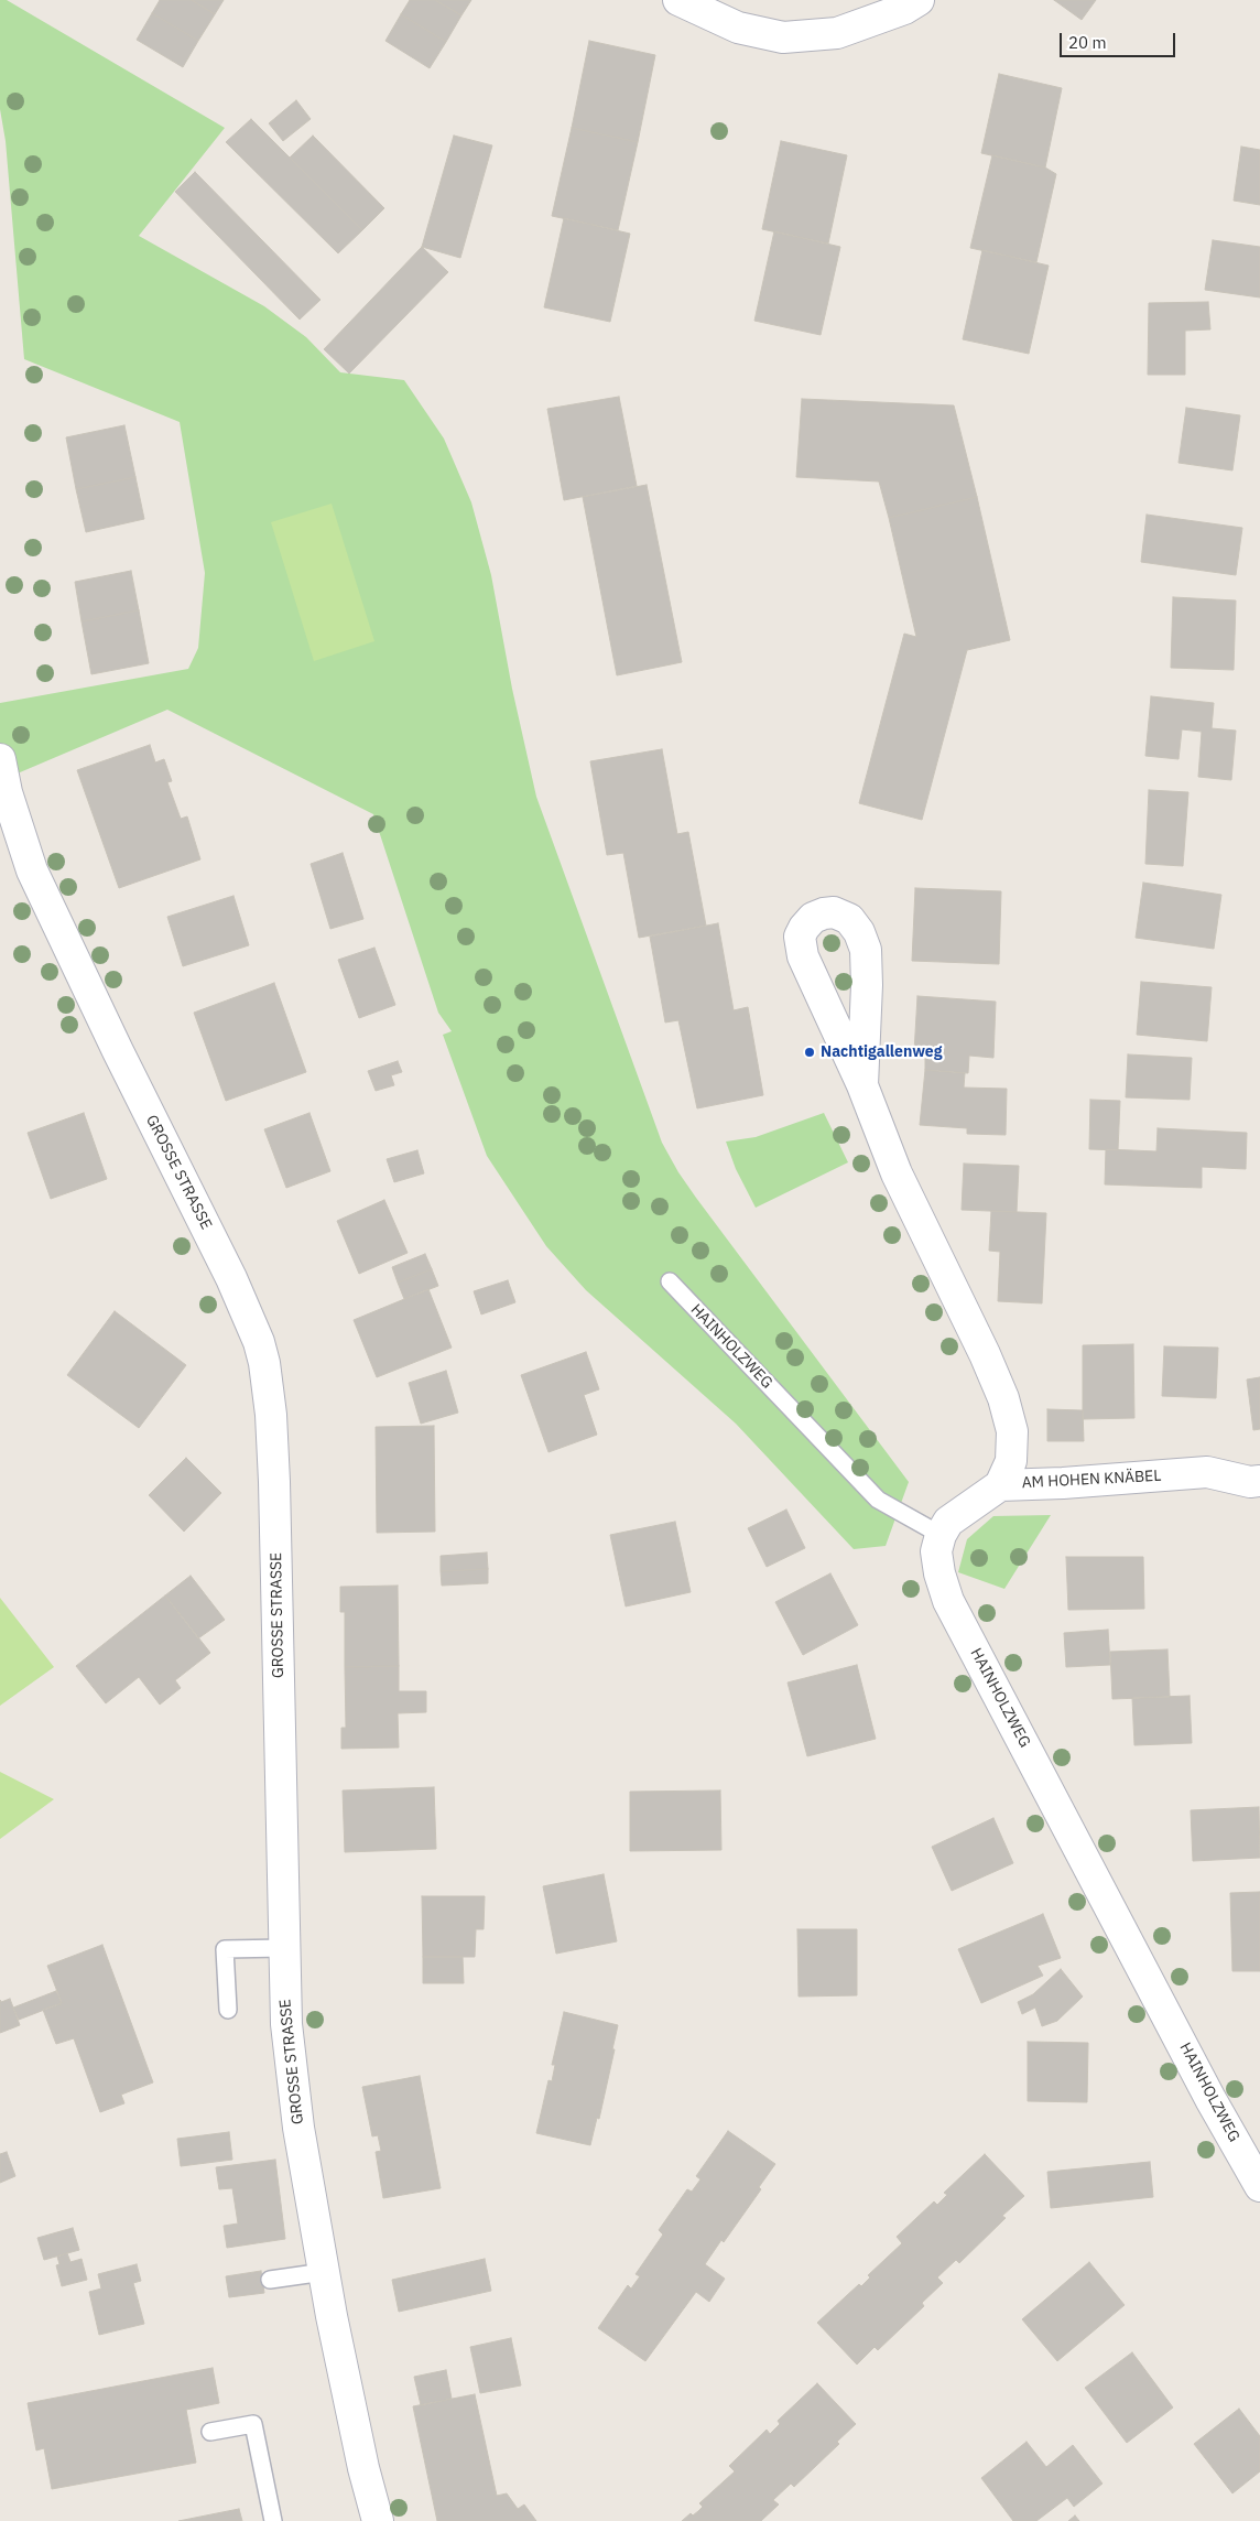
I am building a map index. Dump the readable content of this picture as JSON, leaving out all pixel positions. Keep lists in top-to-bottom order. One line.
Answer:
{"streets":{"street":["GROSSE STRASSE","HAINHOLZWEG","AM HOHEN KNÄBEL"]},"crossings":[["HAINHOLZWEG","AM HOHEN KNÄBEL"]],"places":["Nachtigallenweg"],"scale_bar":"20 m"}
